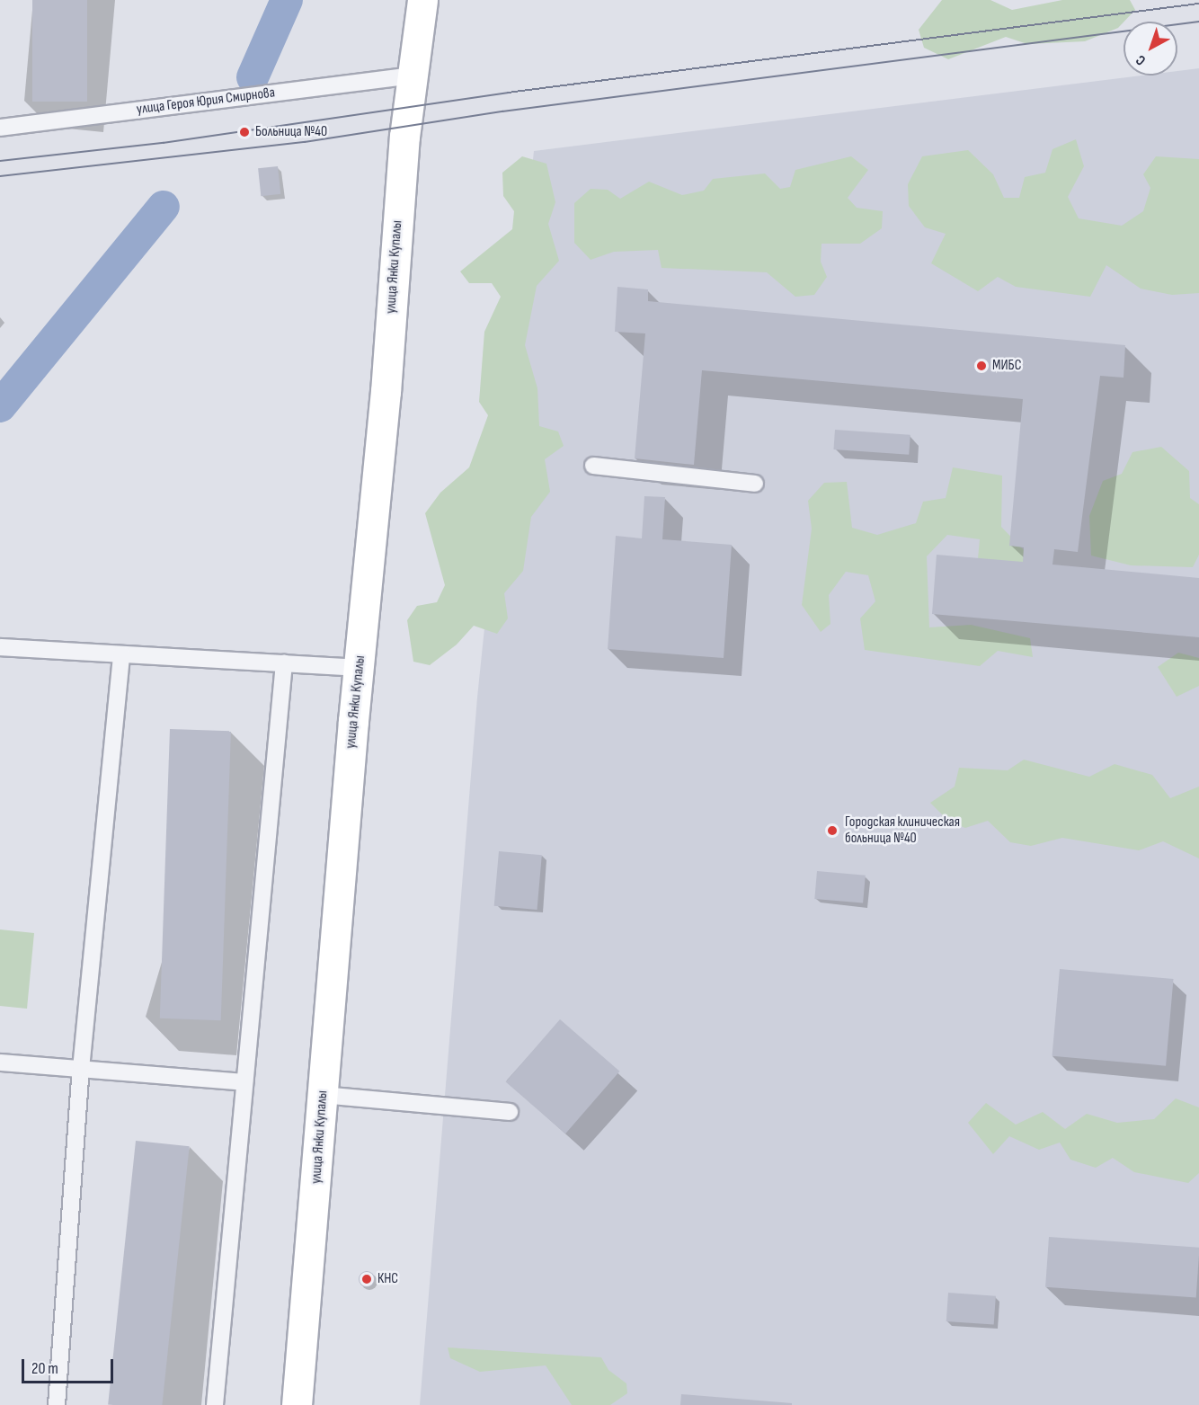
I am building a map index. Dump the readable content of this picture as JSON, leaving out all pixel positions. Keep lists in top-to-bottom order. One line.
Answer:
{"streets":{"street":["улица Янки Купалы"],"lane":["улица Героя Юрия Смирнова"]},"crossings":[["улица Героя Юрия Смирнова","улица Янки Купалы"]],"places":["Больница №40","МИБС","Городская клиническая больница №40","КНС"],"scale_bar":"20 m","north":"bottom left"}
